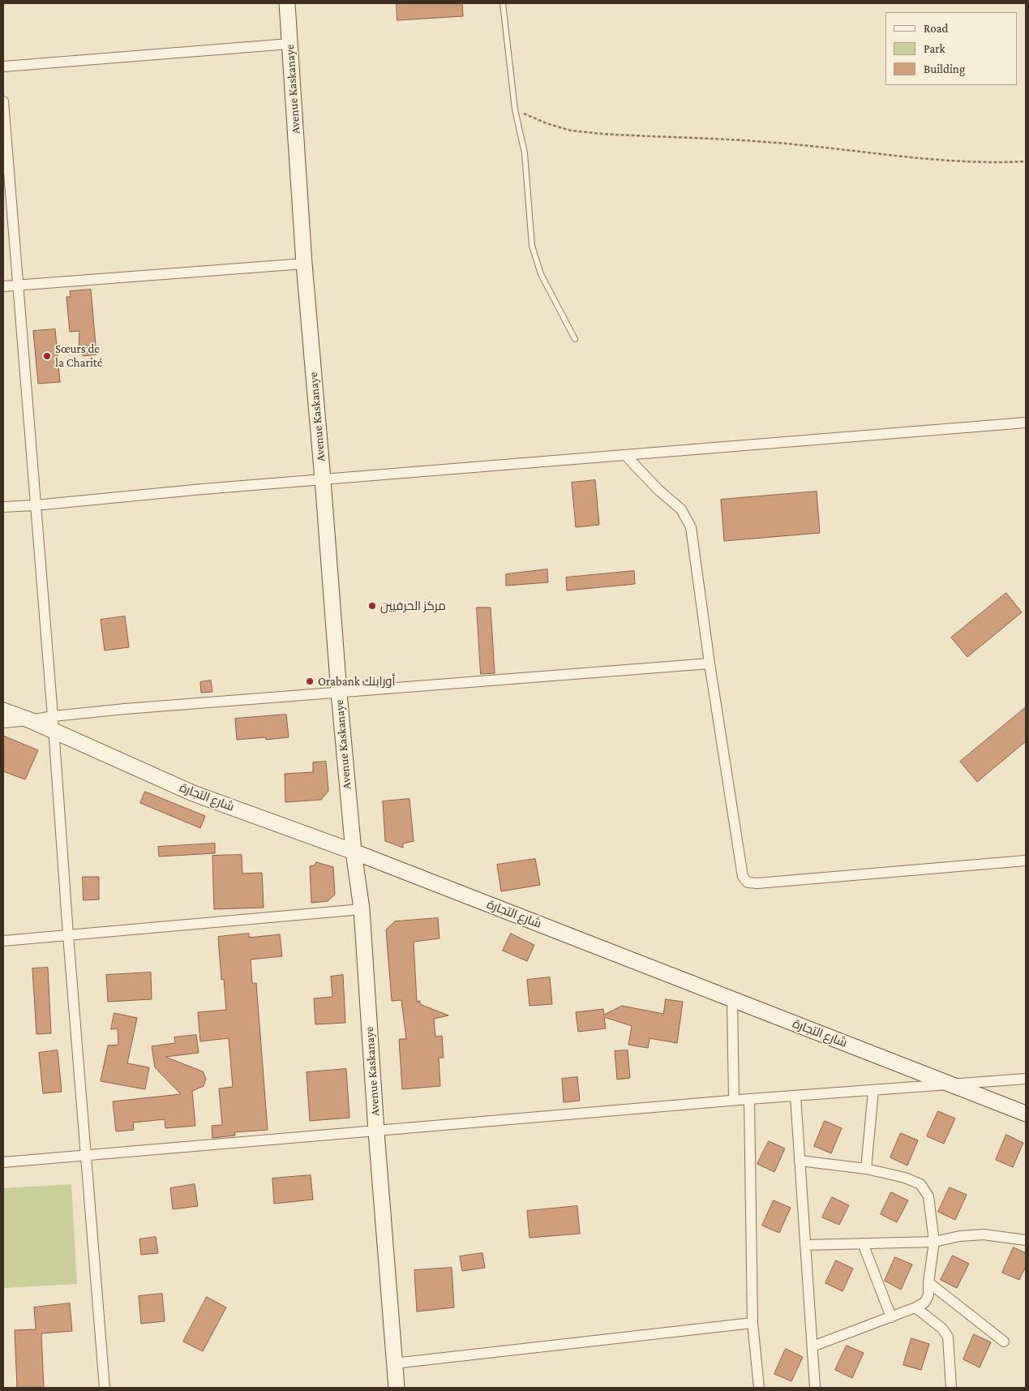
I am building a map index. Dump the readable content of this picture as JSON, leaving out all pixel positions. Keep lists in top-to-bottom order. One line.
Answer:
{"streets":{"street":["Avenue Kaskanaye","شارع التجارة"]},"crossings":[["Avenue Kaskanaye","شارع التجارة"]],"places":["Sœurs de la Charité","مركز الحرفيين","Orabank أورابنك"],"legend":["Road","Park","Building"]}
